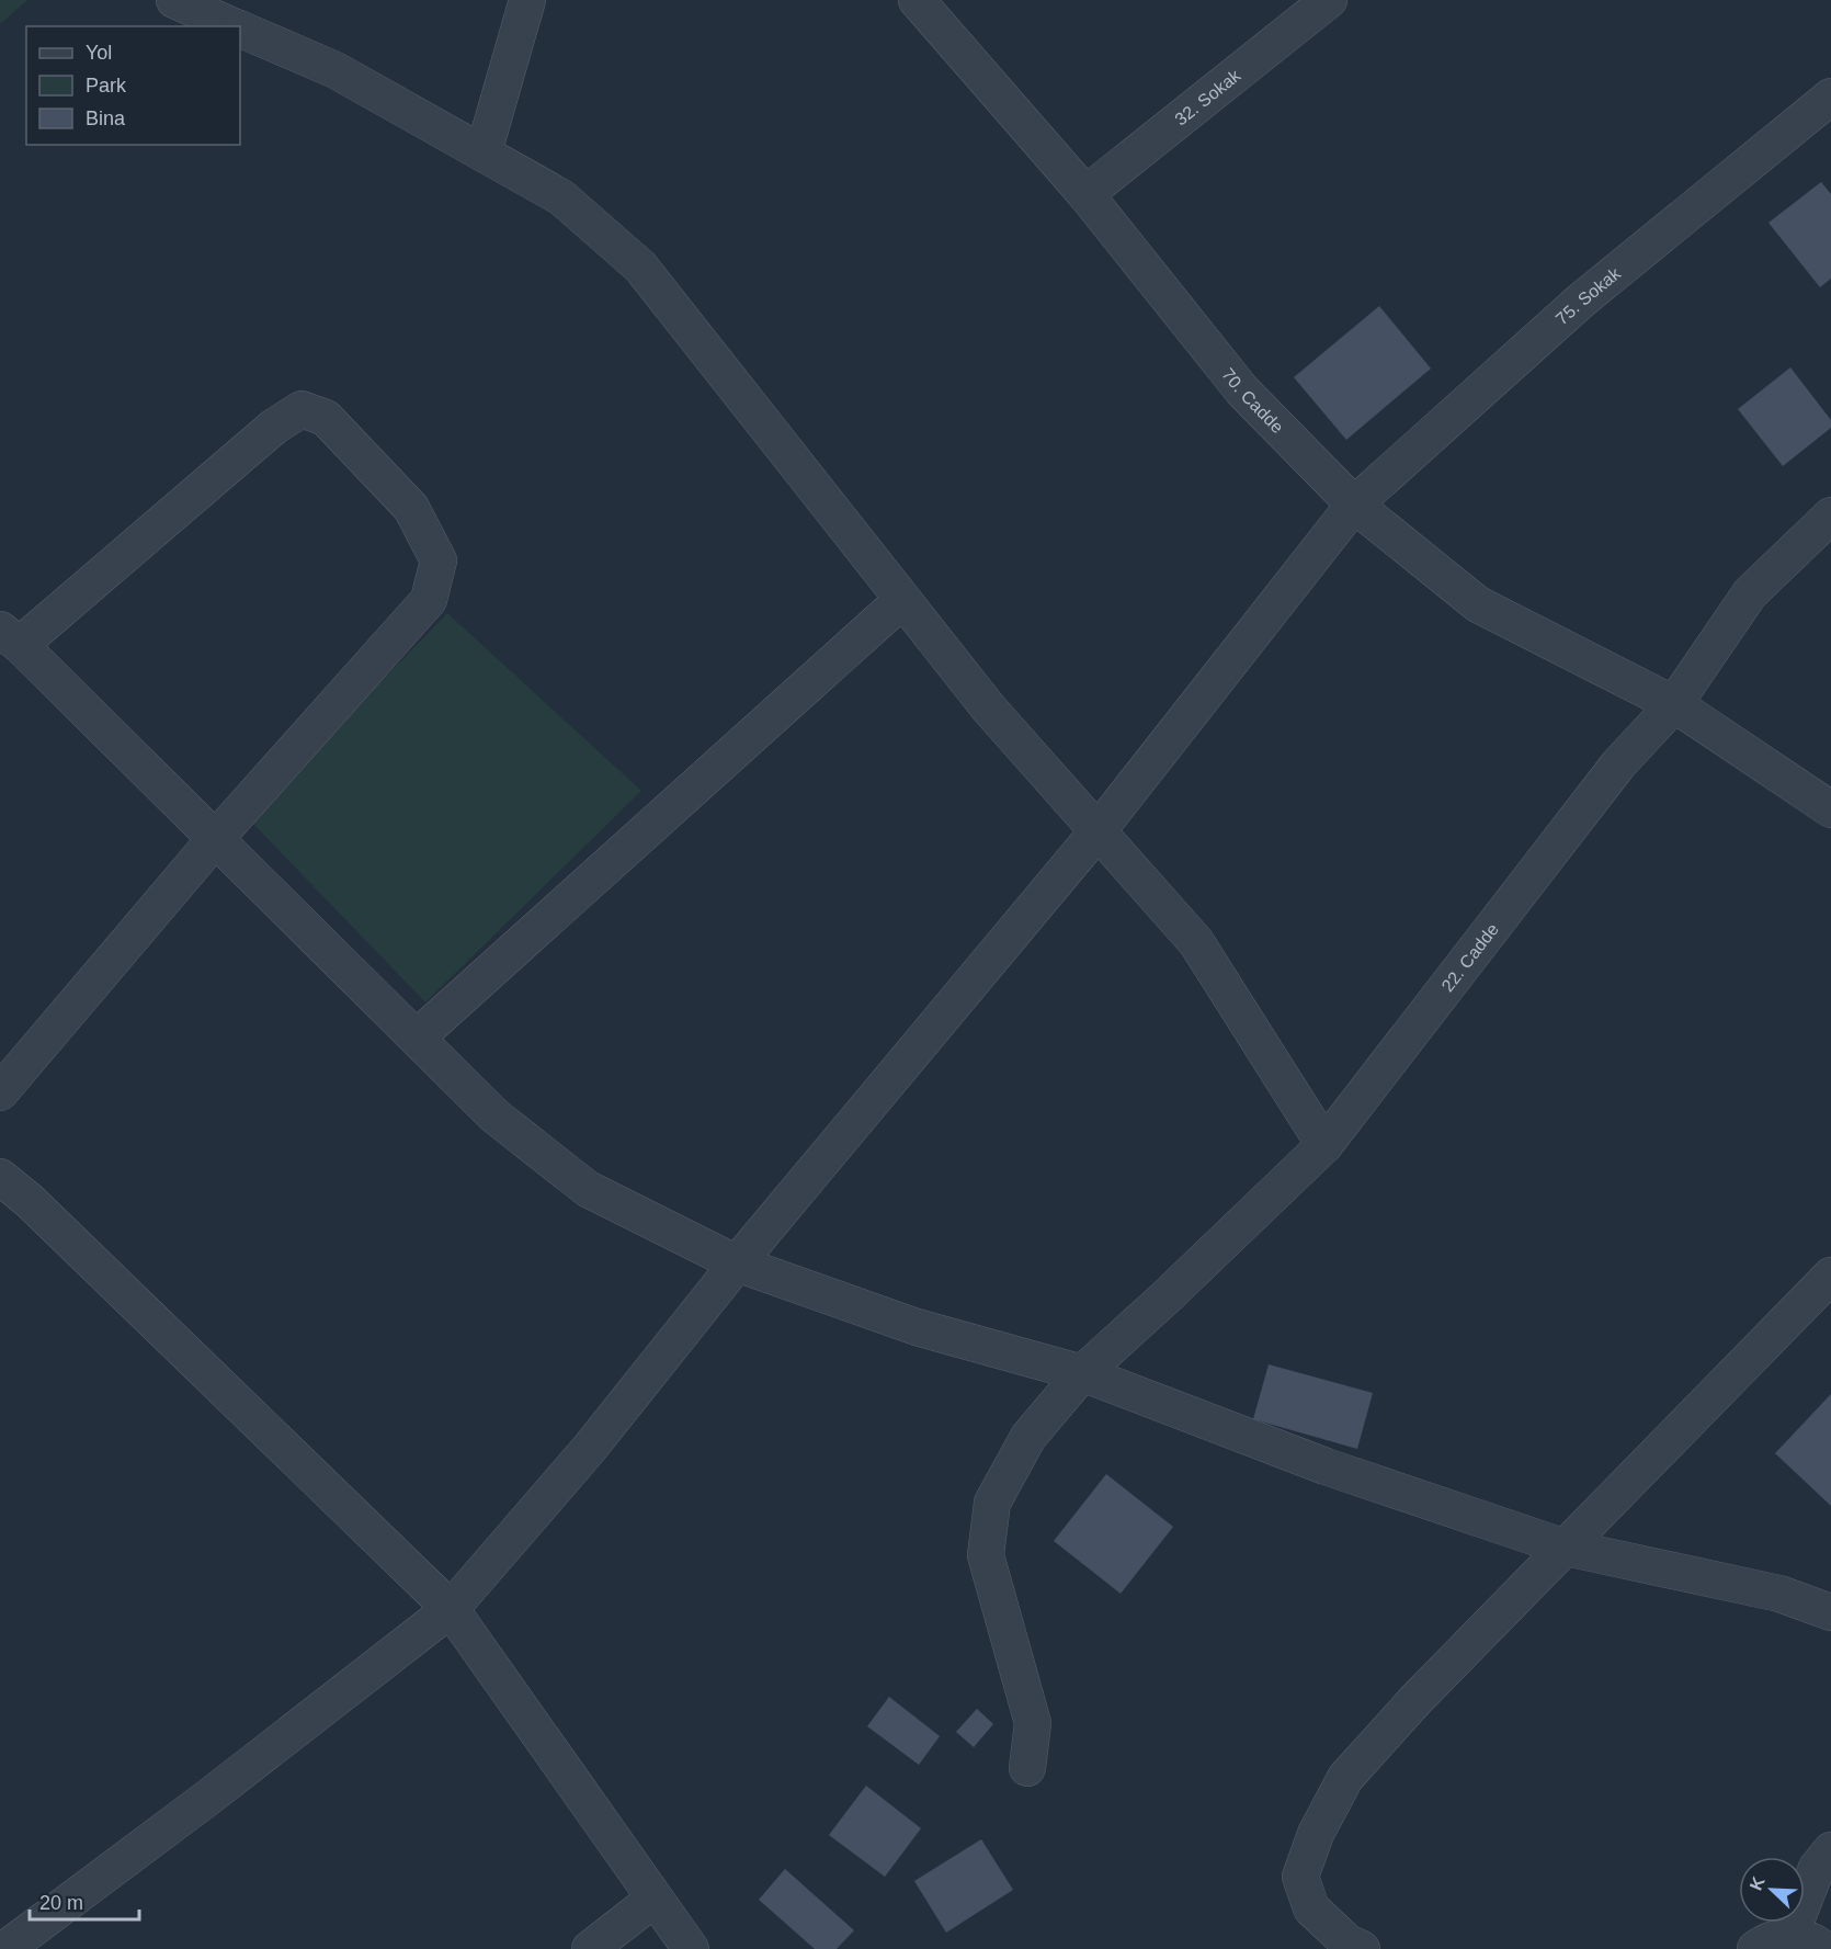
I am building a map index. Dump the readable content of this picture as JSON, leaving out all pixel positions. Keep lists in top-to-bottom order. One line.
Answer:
{"streets":{"street":["32. Sokak","75. Sokak","70. Cadde","22. Cadde"]},"crossings":[["32. Sokak","70. Cadde"],["75. Sokak","70. Cadde"],["70. Cadde","22. Cadde"]],"legend":["Yol","Park","Bina"],"scale_bar":"20 m","north":"top left"}
